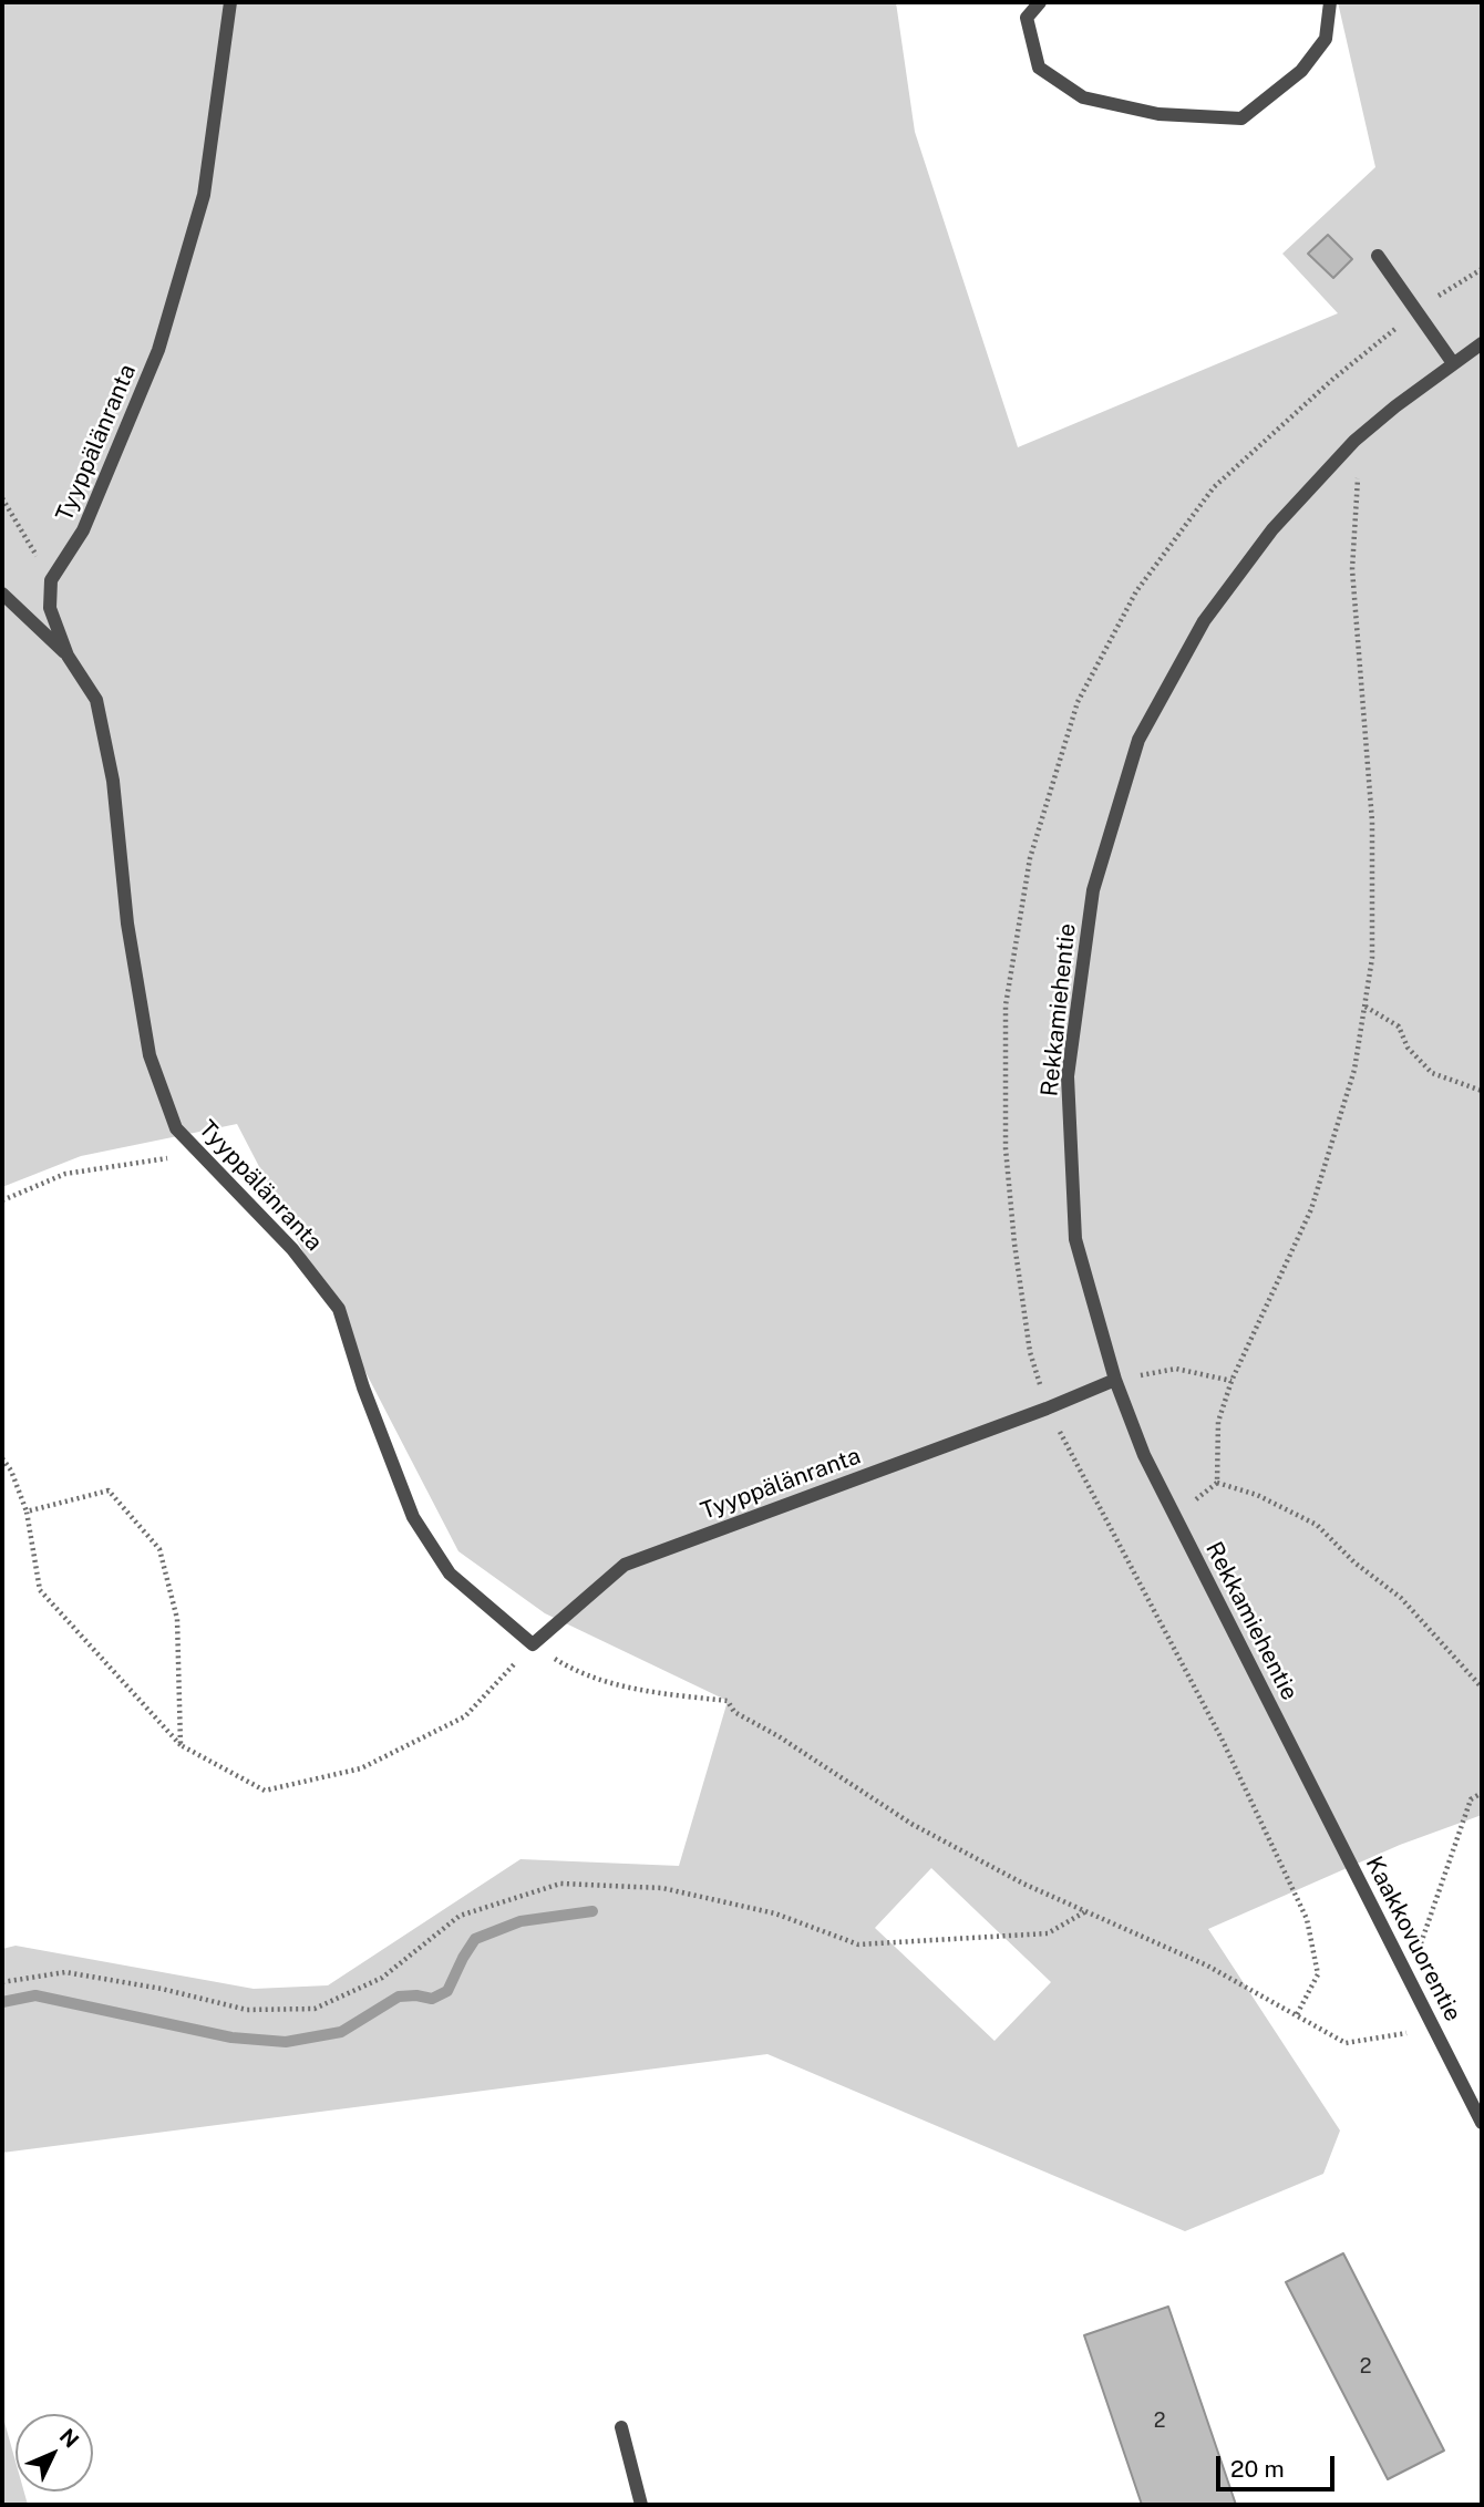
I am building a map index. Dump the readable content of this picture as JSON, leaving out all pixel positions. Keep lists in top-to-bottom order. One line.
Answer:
{"streets":{"street":["Tyyppälänranta","Rekkamiehentie","Kaakkovuorentie"]},"crossings":[["Tyyppälänranta","Rekkamiehentie"],["Rekkamiehentie","Kaakkovuorentie"]],"house_numbers":["2","2"],"scale_bar":"20 m","north":"top right"}
